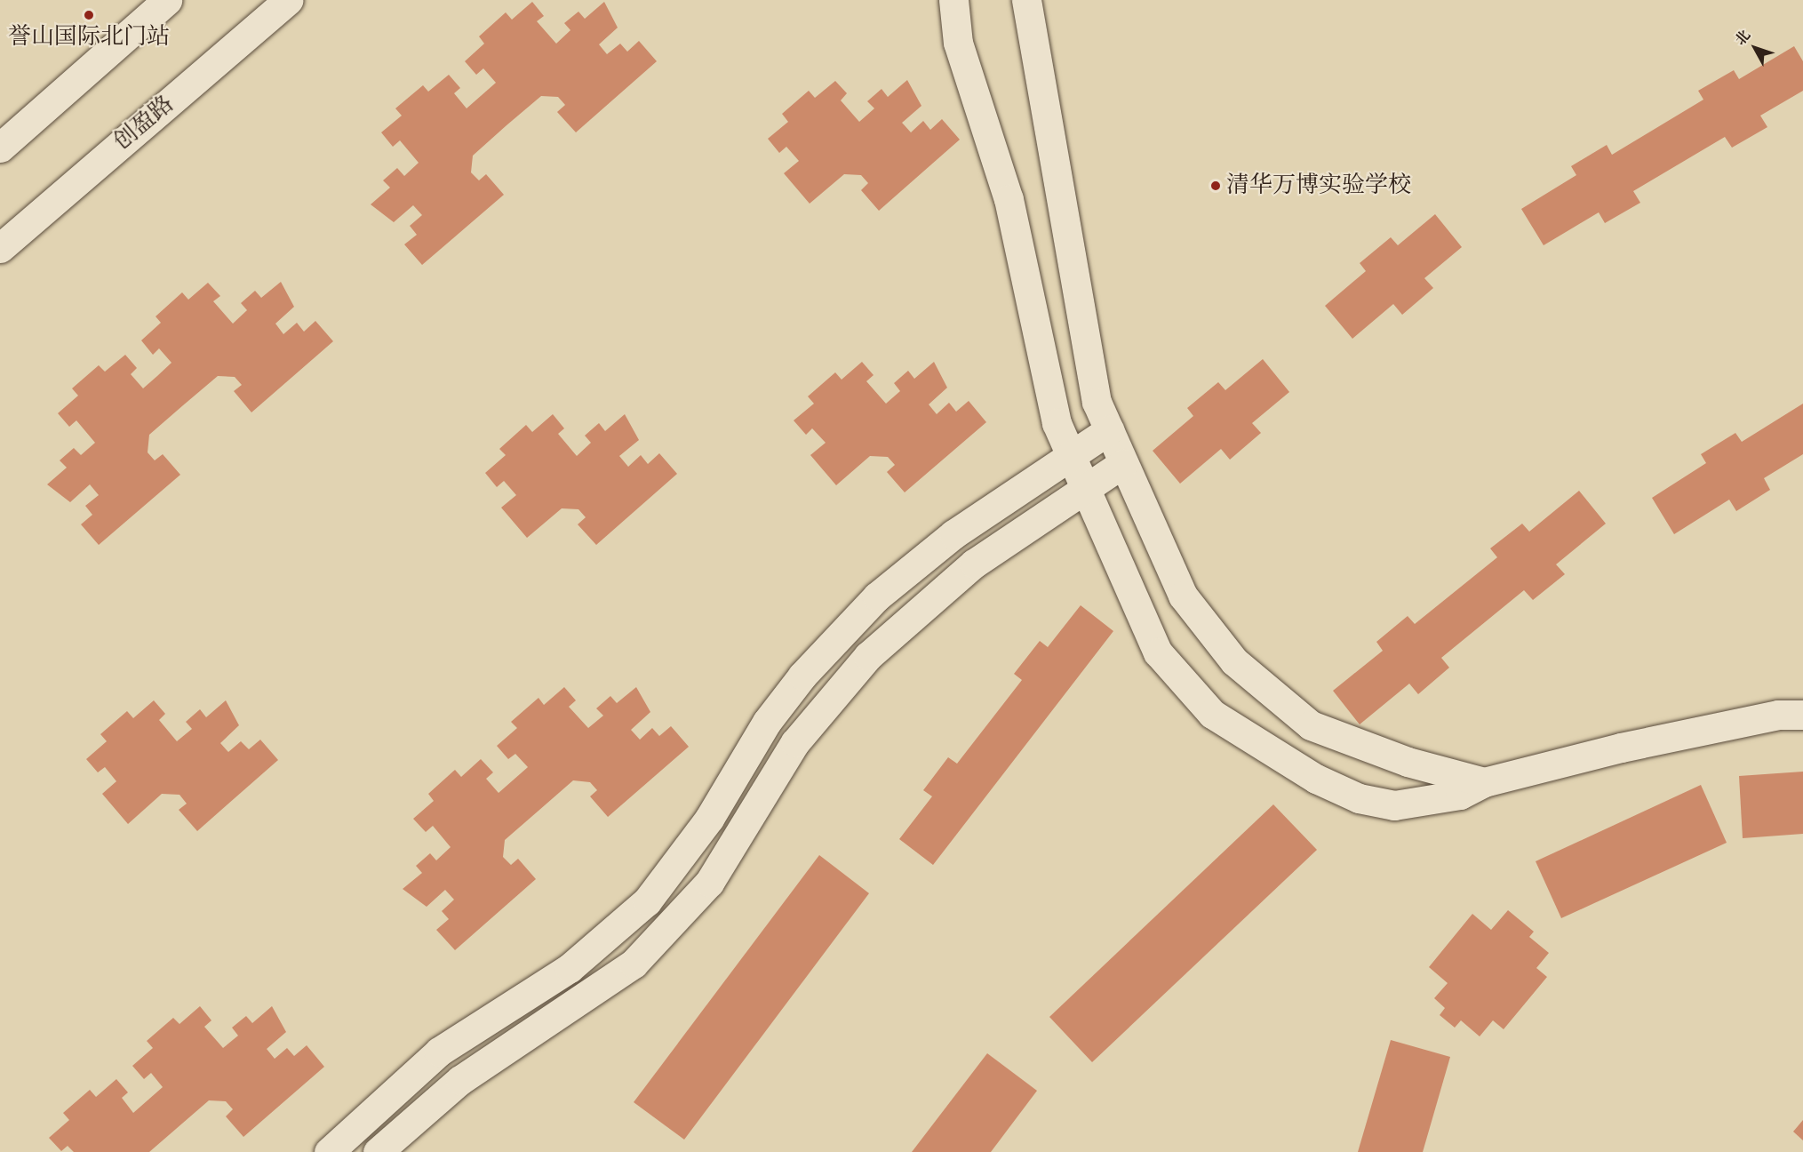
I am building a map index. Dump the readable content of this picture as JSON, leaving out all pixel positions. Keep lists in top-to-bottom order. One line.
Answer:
{"streets":{"street":["创盈路"]},"places":["誉山国际北门站","清华万博实验学校"],"north":"top left"}
